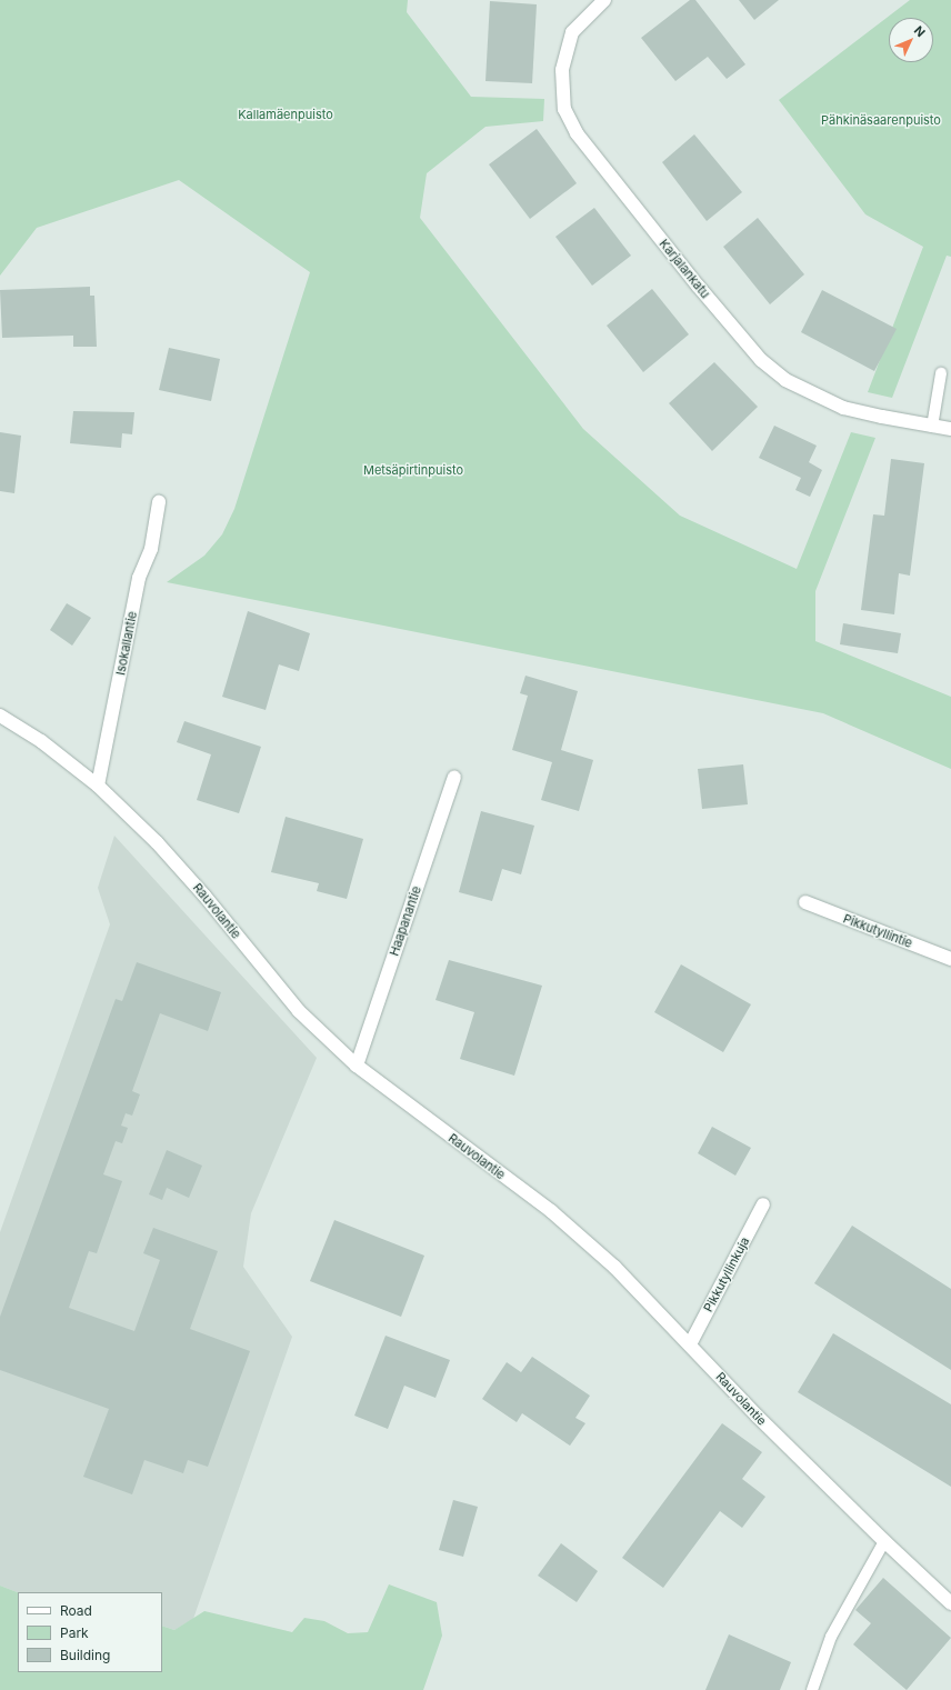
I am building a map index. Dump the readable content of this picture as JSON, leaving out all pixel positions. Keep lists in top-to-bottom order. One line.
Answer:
{"streets":{"street":["Karjalankatu","Isokallantie","Rauvolantie","Haapanantie","Pikkutyllintie","Pikkutyllinkuja"]},"crossings":[["Isokallantie","Rauvolantie"],["Rauvolantie","Haapanantie"],["Rauvolantie","Pikkutyllinkuja"]],"parks":["Kallamäenpuisto","Pähkinäsaarenpuisto","Metsäpirtinpuisto"],"legend":["Road","Park","Building"],"north":"top right"}
